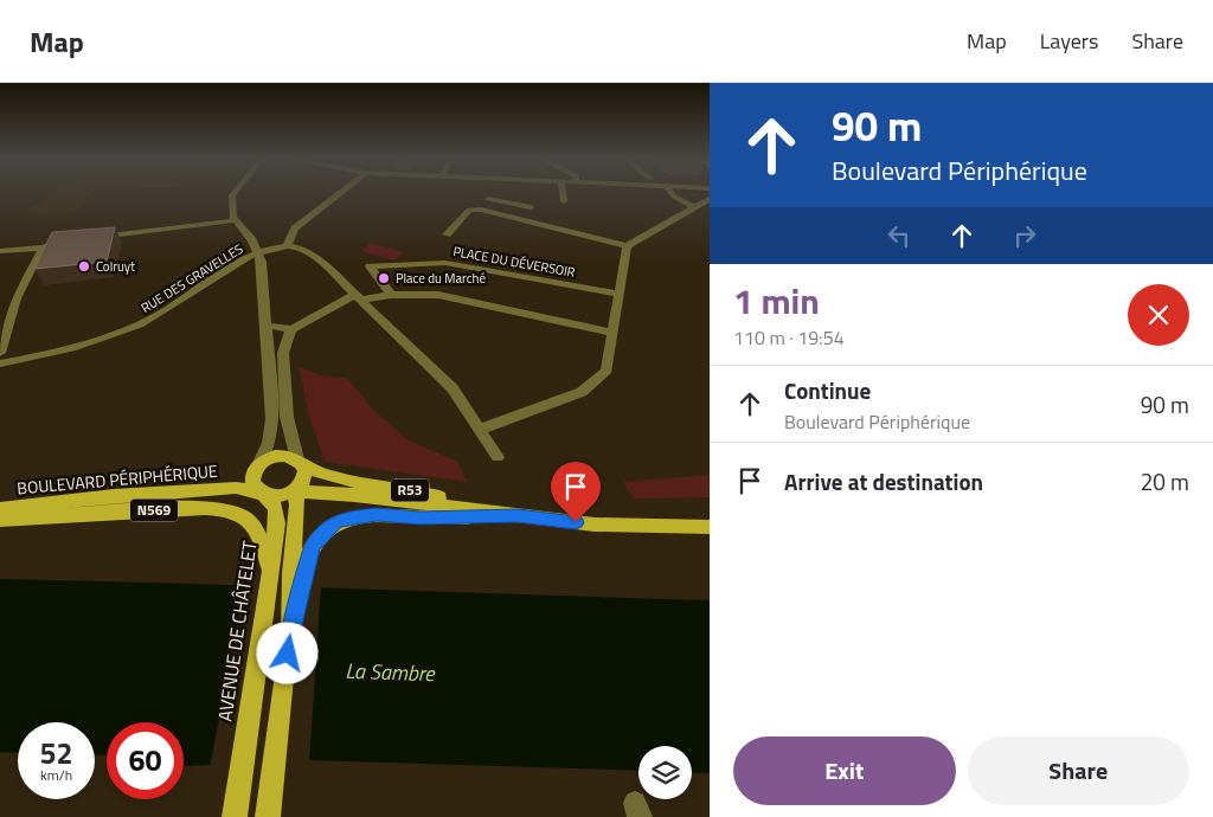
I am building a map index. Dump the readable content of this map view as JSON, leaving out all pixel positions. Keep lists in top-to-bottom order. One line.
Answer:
{"streets":{"main road":["BOULEVARD PÉRIPHÉRIQUE","R53","N569","AVENUE DE CHÂTELET"],"street":["PLACE DU DÉVERSOIR","RUE DES GRAVELLES"]},"crossings":[["RUE DES GRAVELLES","AVENUE DE CHÂTELET"],["BOULEVARD PÉRIPHÉRIQUE","R53"],["BOULEVARD PÉRIPHÉRIQUE","N569"],["BOULEVARD PÉRIPHÉRIQUE","AVENUE DE CHÂTELET"],["R53","AVENUE DE CHÂTELET"],["N569","AVENUE DE CHÂTELET"]],"water":["La Sambre"],"places":["Colruyt","Place du Marché"],"page":{"header":"Map","nav":["Map","Layers","Share"],"turn":["90 m","Boulevard Périphérique"],"heading":["1 min","110 m · 19:54"],"list":[{"name":"Continue","note":"Boulevard Périphérique","value":"90 m"},{"name":"Arrive at destination","value":"20 m"}],"speed":"52 km/h","limit":"60","buttons":["Exit","Share"]}}
